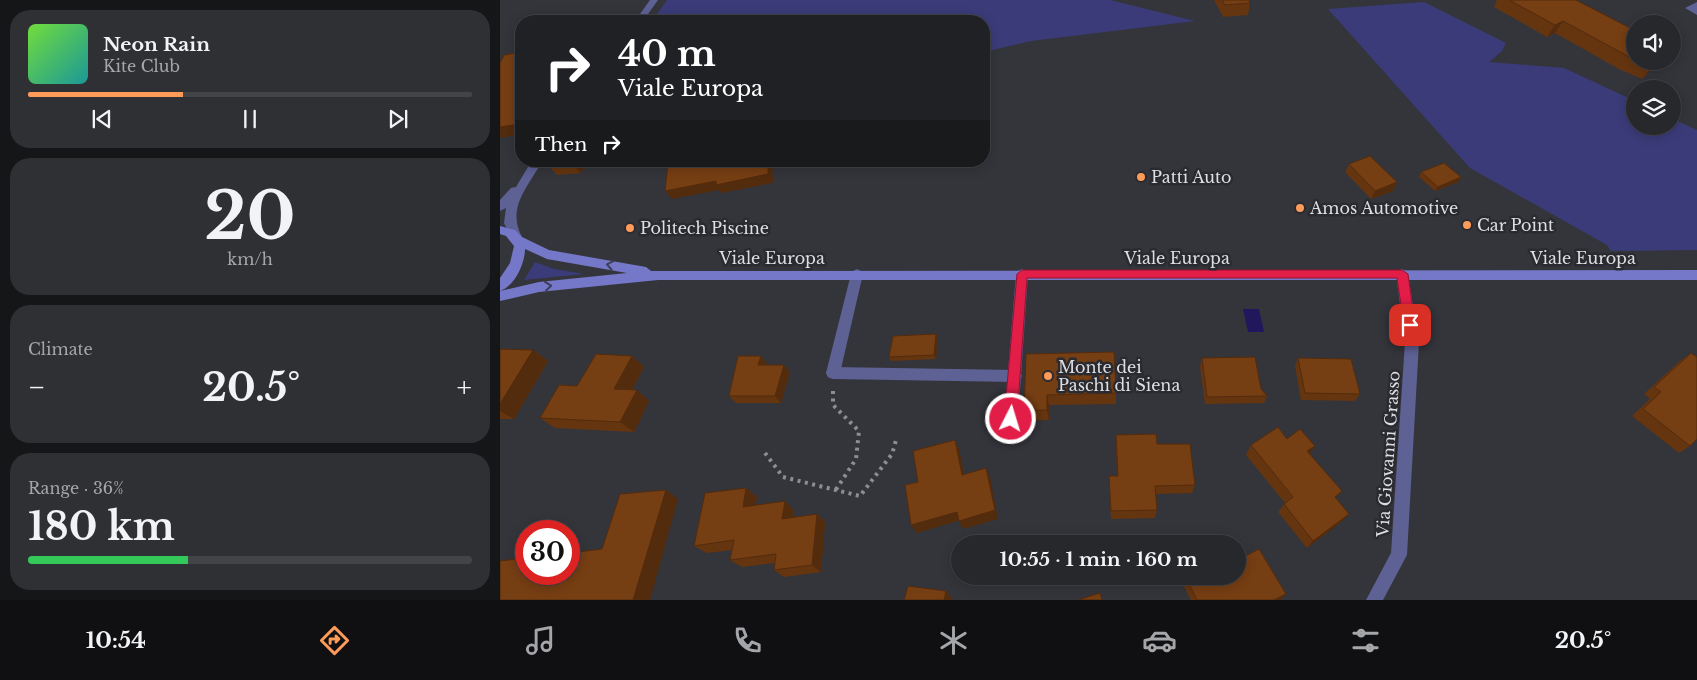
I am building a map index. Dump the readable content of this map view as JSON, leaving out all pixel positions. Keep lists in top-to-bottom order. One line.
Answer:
{"streets":{"main road":["Viale Europa"],"street":["Via Giovanni Grasso"]},"crossings":[["Viale Europa","Via Giovanni Grasso"]],"places":["Patti Auto","Amos Automotive","Car Point","Politech Piscine","Monte dei Paschi di Siena"],"page":{"turn":["40 m","Viale Europa"],"song":["Neon Rain","Kite Club"],"then":"Then","tile":[["20","km/h"],"Climate",["Range · 36%","180 km"]],"heat":["−","20.5°","+"],"limit":"30","trip":"10:55 · 1 min · 160 m","tabs":["10:54","20.5°"]}}
